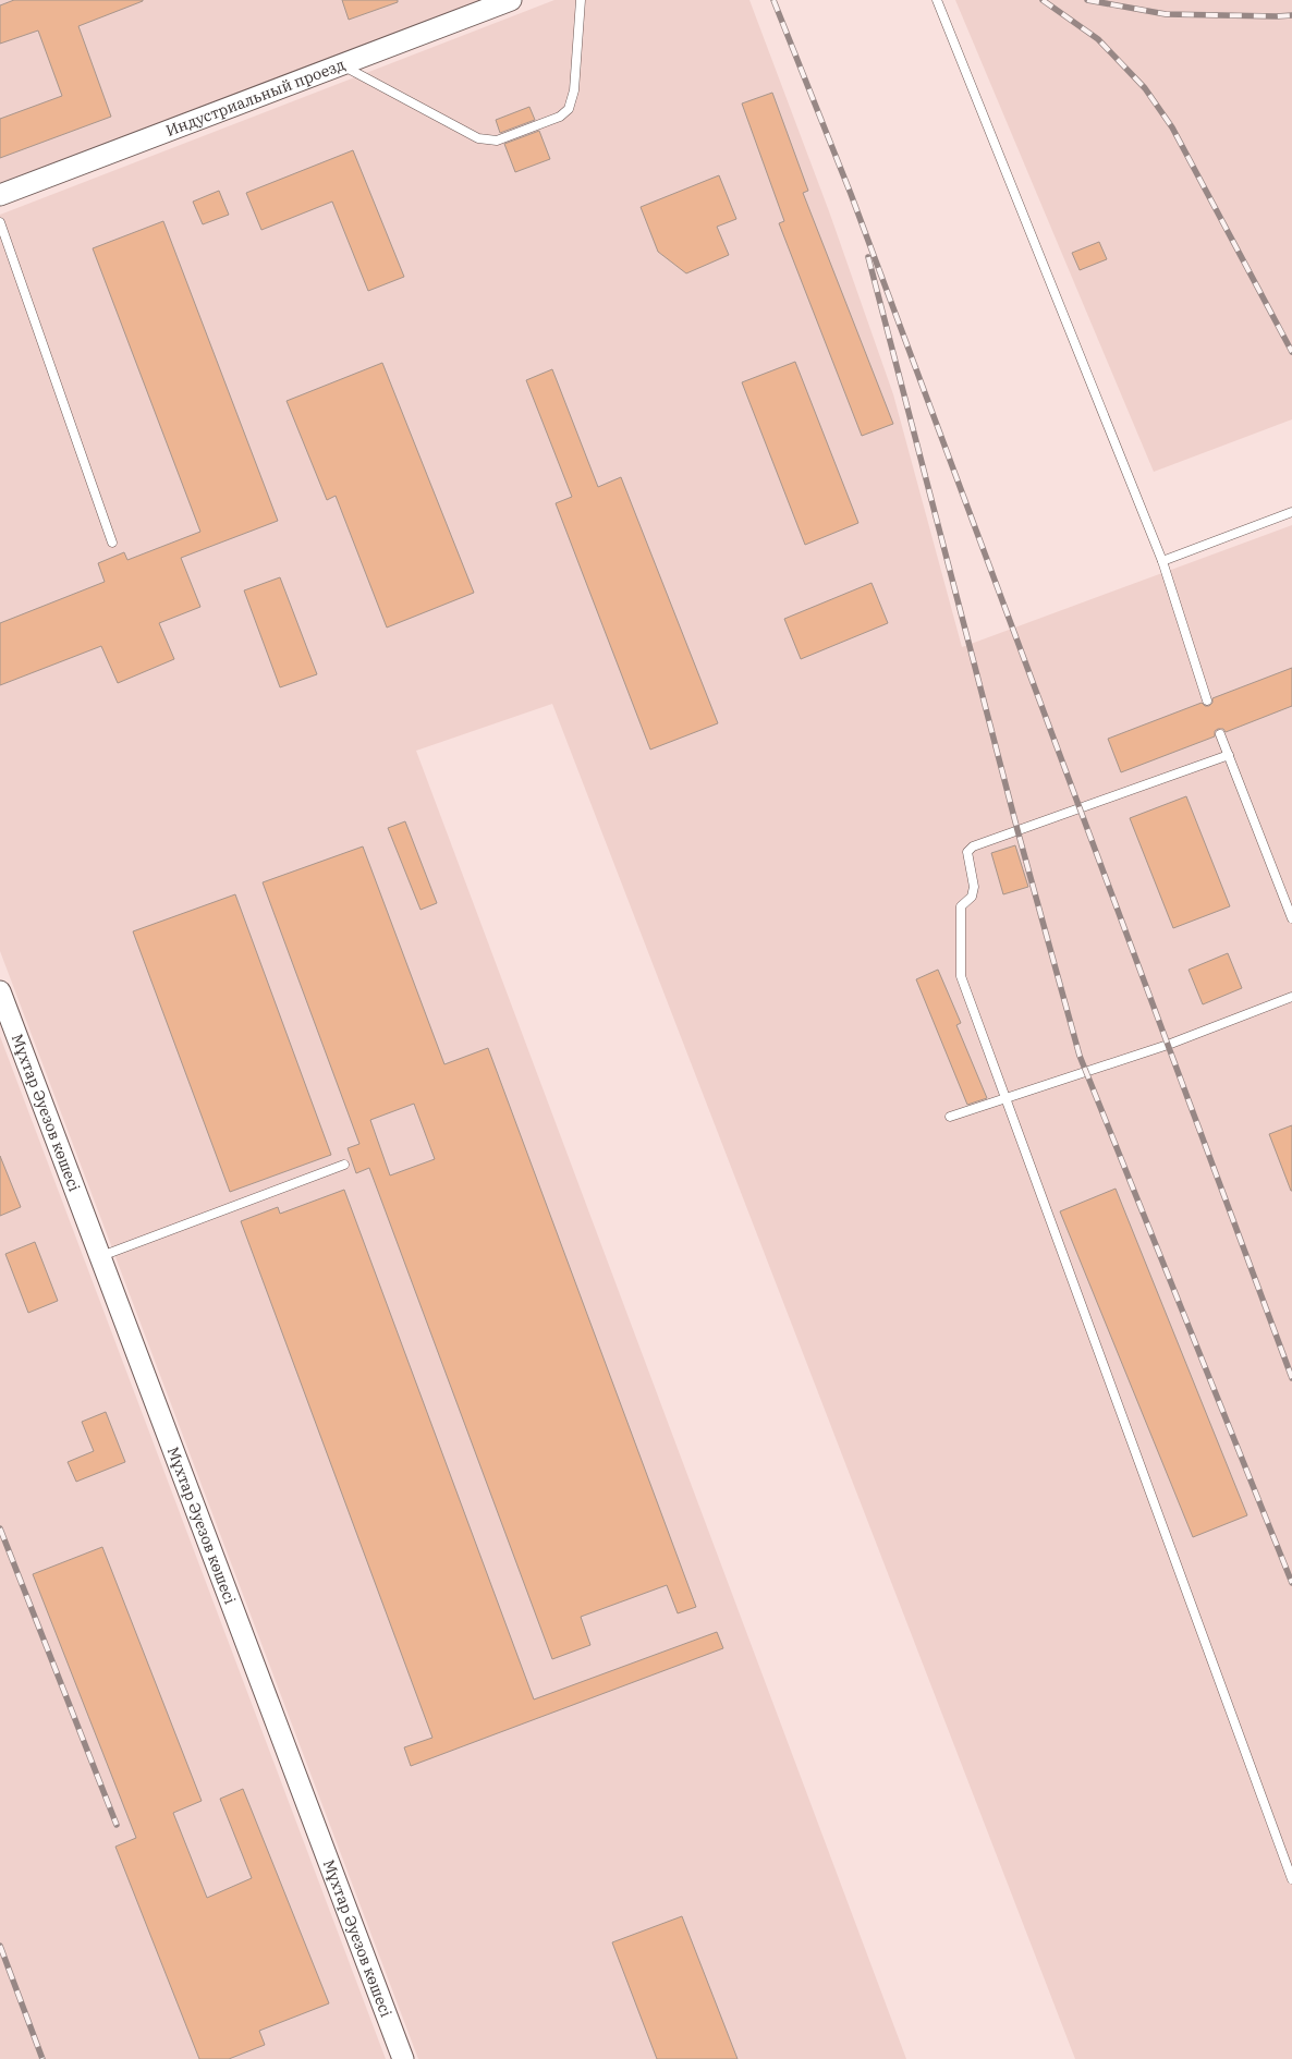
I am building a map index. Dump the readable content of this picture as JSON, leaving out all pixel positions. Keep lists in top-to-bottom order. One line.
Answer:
{"streets":{"street":["Индустриальный проезд","Мұхтар Әуезов көшесі"]}}
